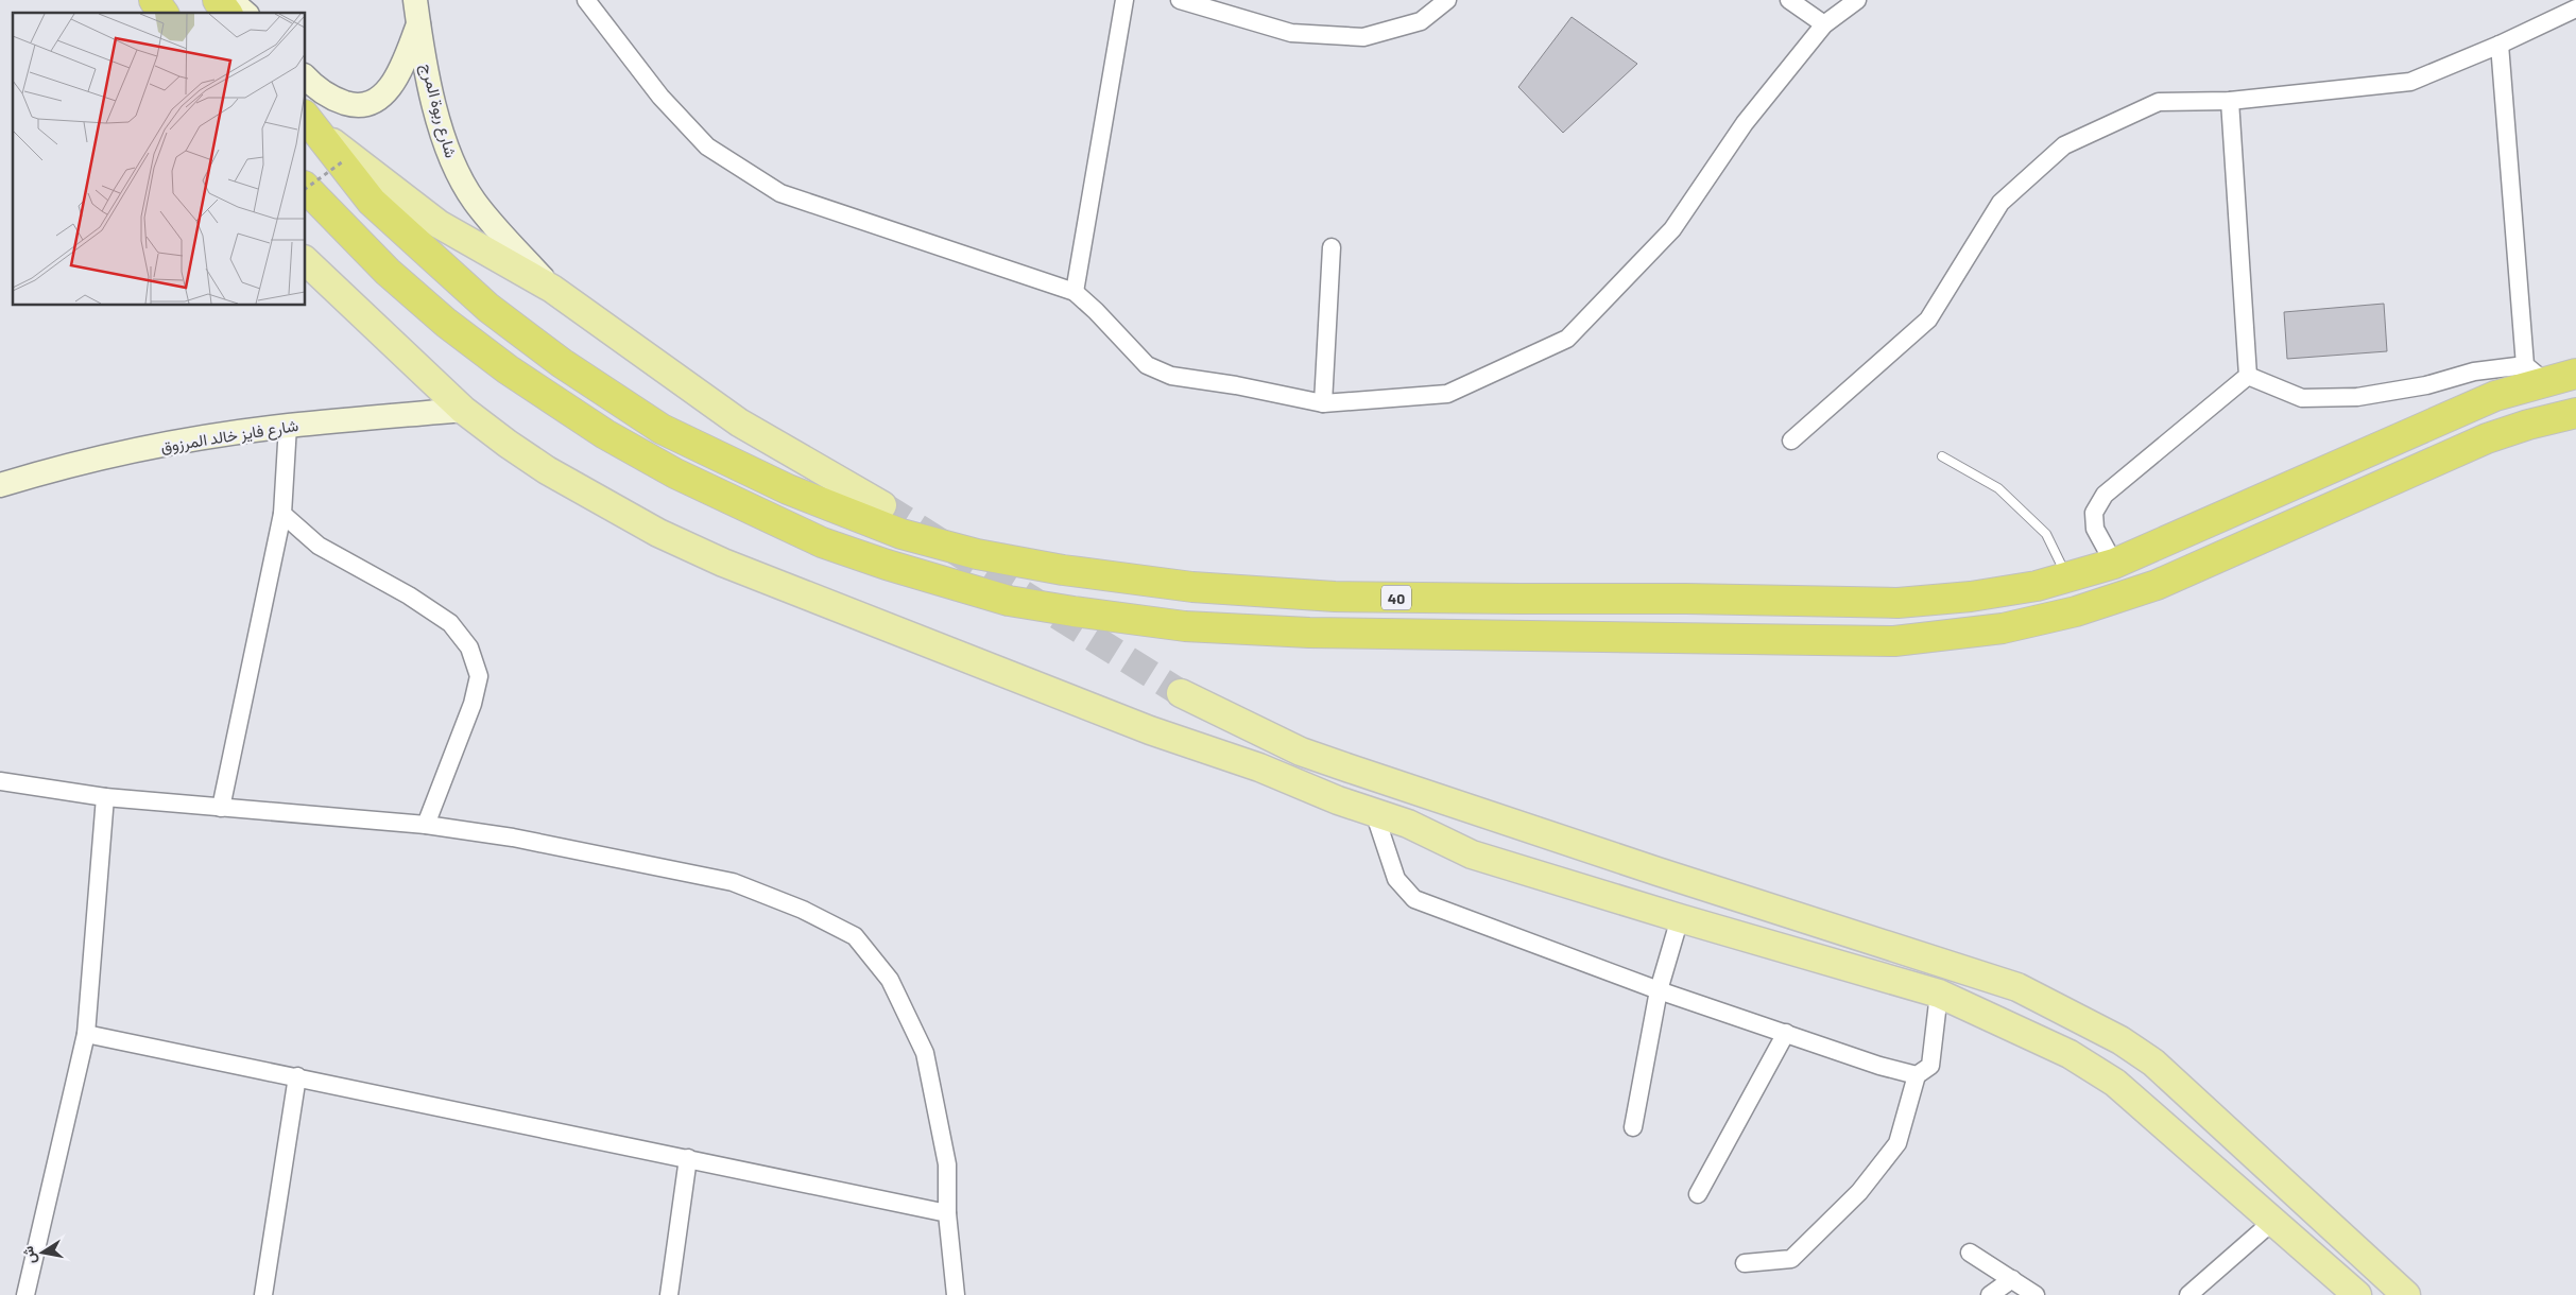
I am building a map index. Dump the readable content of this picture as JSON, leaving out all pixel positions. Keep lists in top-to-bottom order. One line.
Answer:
{"streets":{"highway":["40"],"street":["شارع ربوة المرج","شارع فايز خالد المرزوق"]},"north":"left"}
